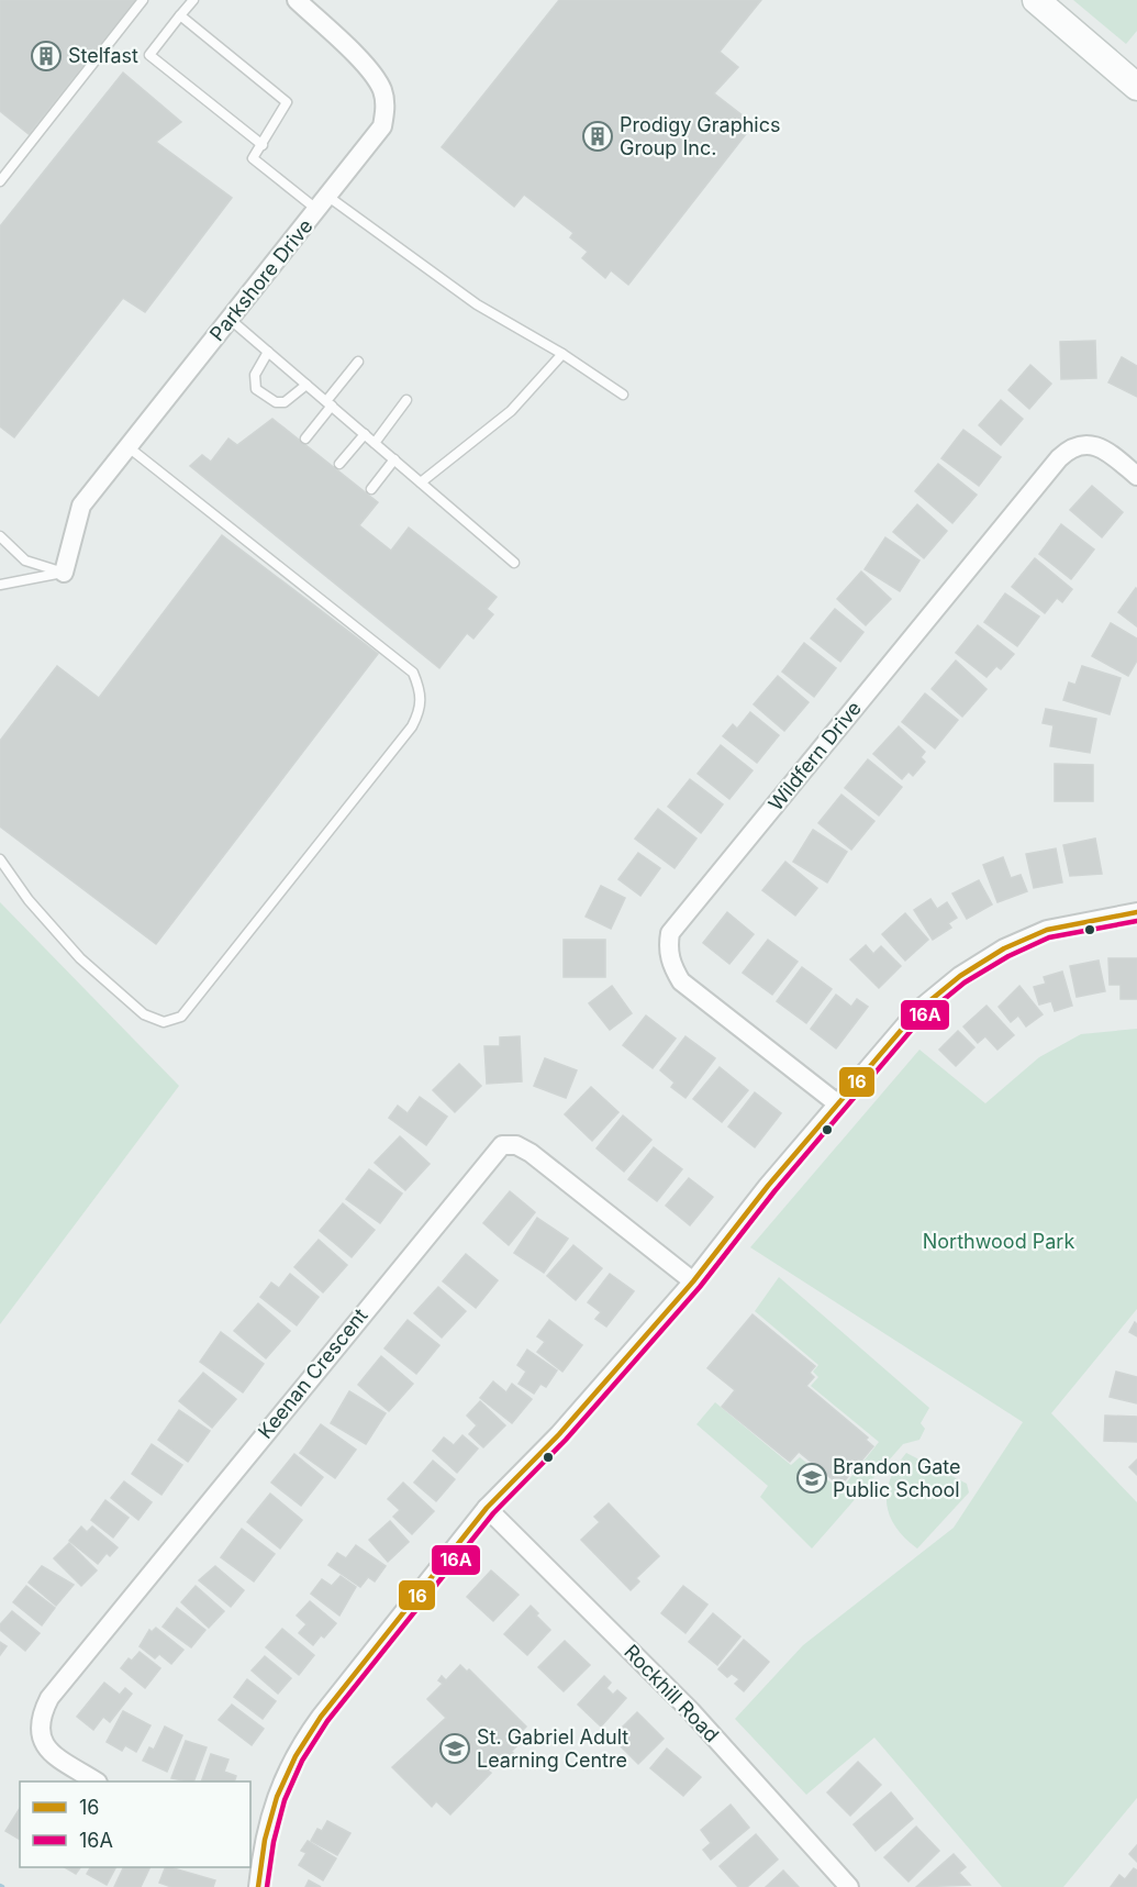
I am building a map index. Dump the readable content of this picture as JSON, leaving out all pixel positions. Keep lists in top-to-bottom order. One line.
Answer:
{"streets":{"street":["Parkshore Drive","Wildfern Drive","Keenan Crescent","Rockhill Road"]},"parks":["Northwood Park"],"places":{"building":["Stelfast","Prodigy Graphics Group Inc."],"school or university":["Brandon Gate Public School","St. Gabriel Adult Learning Centre"]},"lines":["transit line 16","transit line 16A"],"legend":["16","16A"]}
